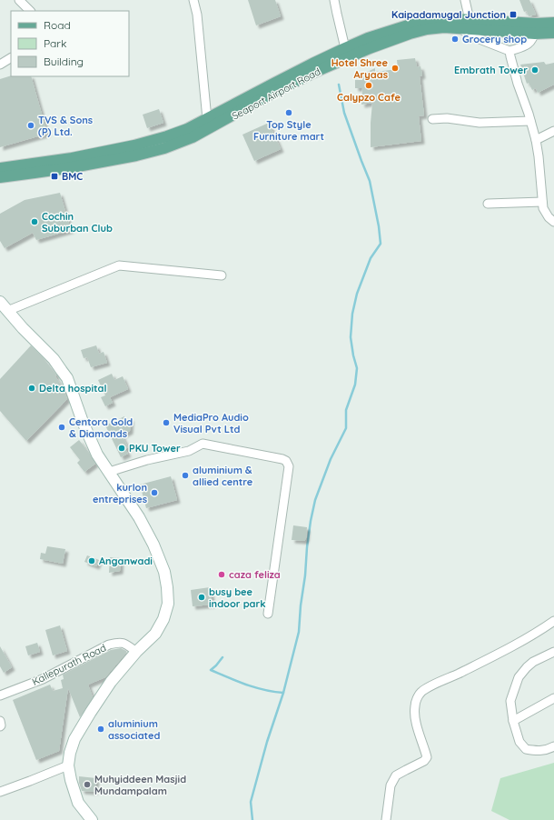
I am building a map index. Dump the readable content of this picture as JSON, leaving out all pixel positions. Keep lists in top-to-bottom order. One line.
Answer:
{"streets":{"main road":["Seaport Airport Road"],"street":["Kallepurath Road"]},"places":{"transit":["Kaipadamugal Junction","BMC"],"other":["Grocery shop","Hotel Shree Aryaas","Embrath Tower","Calypzo Cafe","Top Style Furniture mart","TVS & Sons (P) Ltd.","Cochin Suburban Club","Delta hospital","MediaPro Audio Visual Pvt Ltd","Centora Gold & Diamonds","PKU Tower","aluminium & allied centre","kurlon entreprises","Anganwadi","caza feliza","busy bee indoor park","aluminium associated","Muhyiddeen Masjid Mundampalam"]},"legend":["Road","Park","Building"]}
